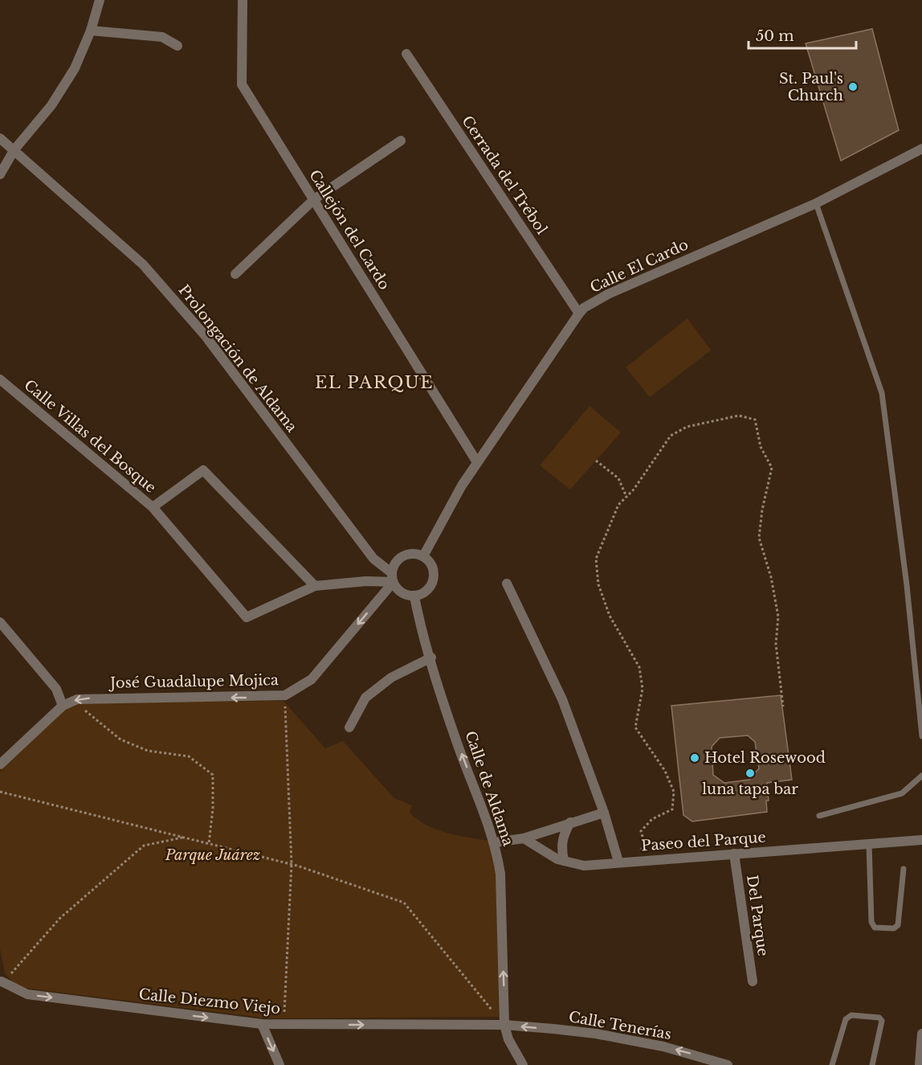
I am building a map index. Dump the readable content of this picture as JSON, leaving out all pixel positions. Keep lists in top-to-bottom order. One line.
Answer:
{"streets":{"street":["Cerrada del Trébol","Callejón del Cardo","Calle El Cardo","Prolongación de Aldama","Calle Villas del Bosque","José Guadalupe Mojica","Calle de Aldama","Paseo del Parque","Del Parque","Calle Diezmo Viejo","Calle Tenerías"]},"crossings":[["Cerrada del Trébol","Calle El Cardo"],["Callejón del Cardo","Calle El Cardo"],["Calle El Cardo","Prolongación de Aldama"],["Calle El Cardo","José Guadalupe Mojica"],["Calle El Cardo","Calle de Aldama"],["Prolongación de Aldama","José Guadalupe Mojica"],["Prolongación de Aldama","Calle de Aldama"],["José Guadalupe Mojica","Calle de Aldama"],["Calle de Aldama","Calle Diezmo Viejo"],["Calle de Aldama","Calle Tenerías"],["Paseo del Parque","Del Parque"],["Calle Diezmo Viejo","Calle Tenerías"]],"one_way":["Calle de Aldama","Calle Diezmo Viejo","Calle Tenerías"],"districts":["EL PARQUE"],"parks":["Parque Juárez"],"places":["St. Paul's Church","Hotel Rosewood","luna tapa bar"],"scale_bar":"50 m"}
